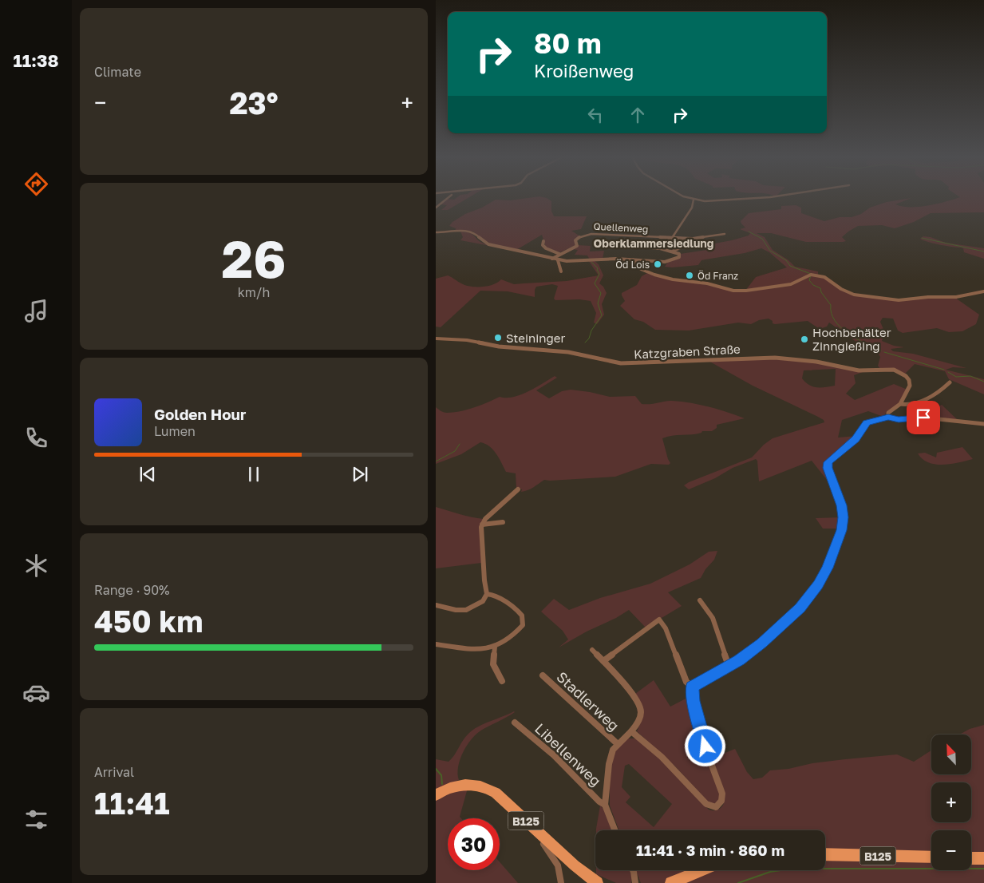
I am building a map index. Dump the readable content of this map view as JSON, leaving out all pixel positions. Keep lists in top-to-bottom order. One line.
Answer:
{"streets":{"main road":["B125"],"street":["Quellenweg","Katzgraben Straße","Stadlerweg","Libellenweg"]},"districts":["Oberklammersiedlung"],"places":["Öd Lois","Öd Franz","Steininger","Hochbehälter Zinngießing"],"north":"top left","page":{"tabs":"11:38","tile":["Climate",["26","km/h"],["Range · 90%","450 km"],["Arrival","11:41"]],"turn":["80 m","Kroißenweg"],"heat":["−","23°","+"],"song":["Golden Hour","Lumen"],"map_buttons":["+","−"],"limit":"30","trip":"11:41 · 3 min · 860 m"}}
